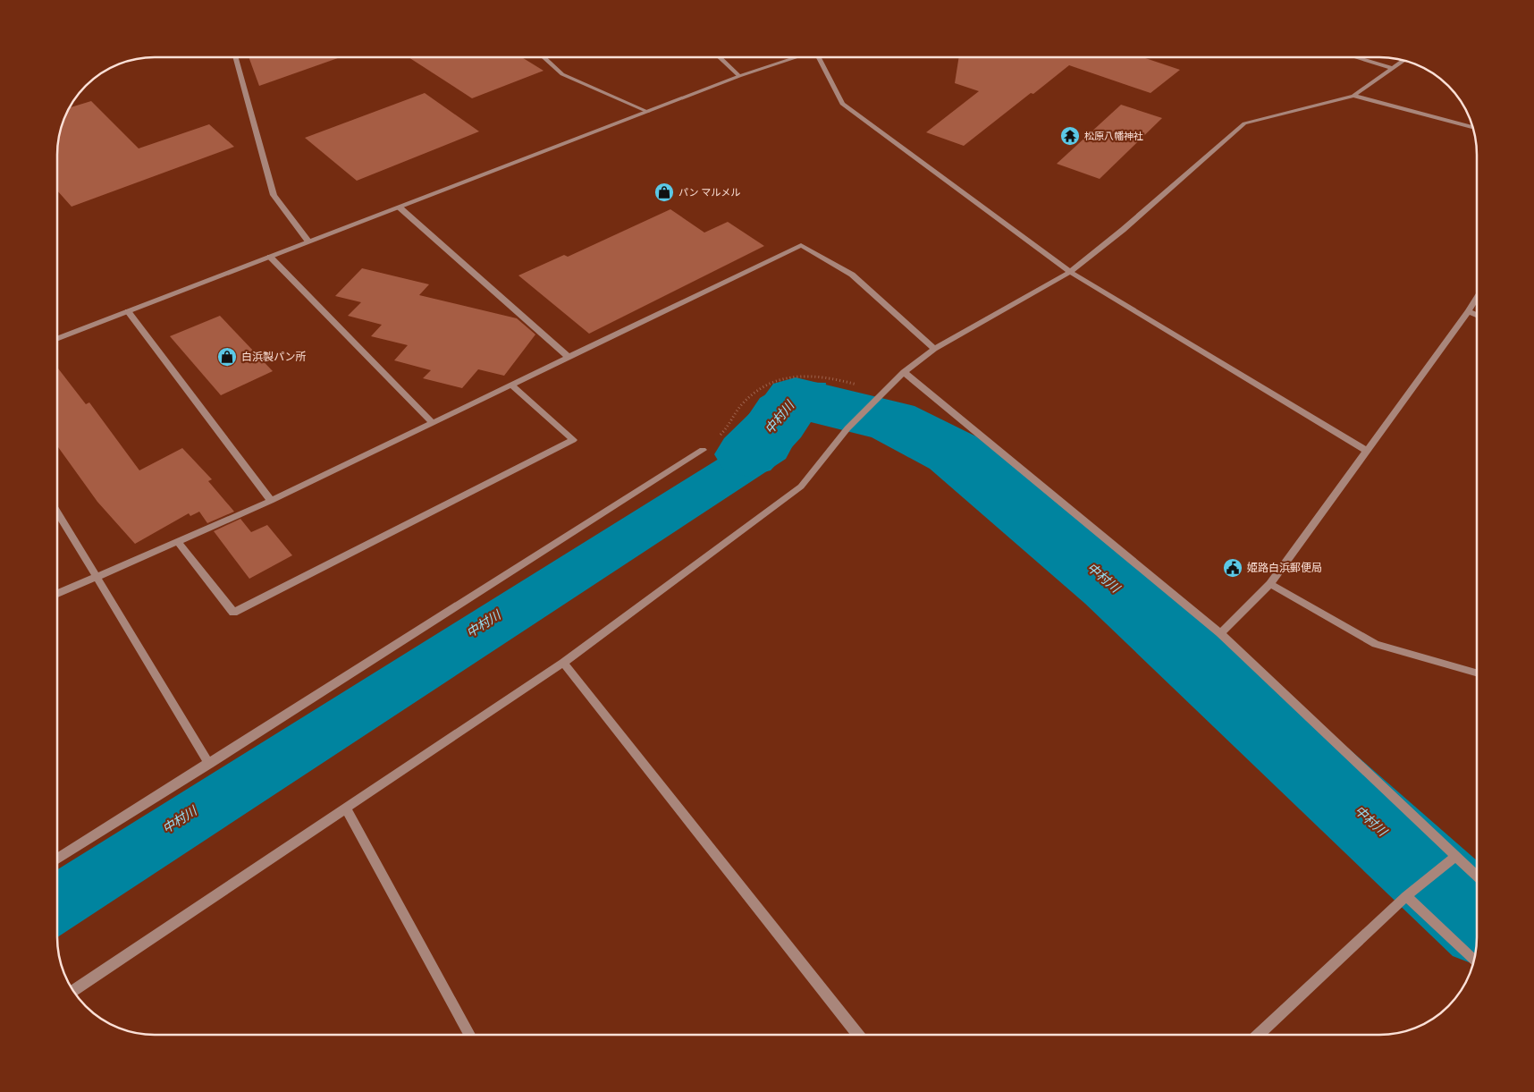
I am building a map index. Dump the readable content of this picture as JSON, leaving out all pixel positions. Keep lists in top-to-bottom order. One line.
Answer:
{"water":["中村川"],"places":{"temple":["松原八幡神社"],"shop":["パン マルメル","白浜製パン所"],"public building":["姫路白浜郵便局"]}}
